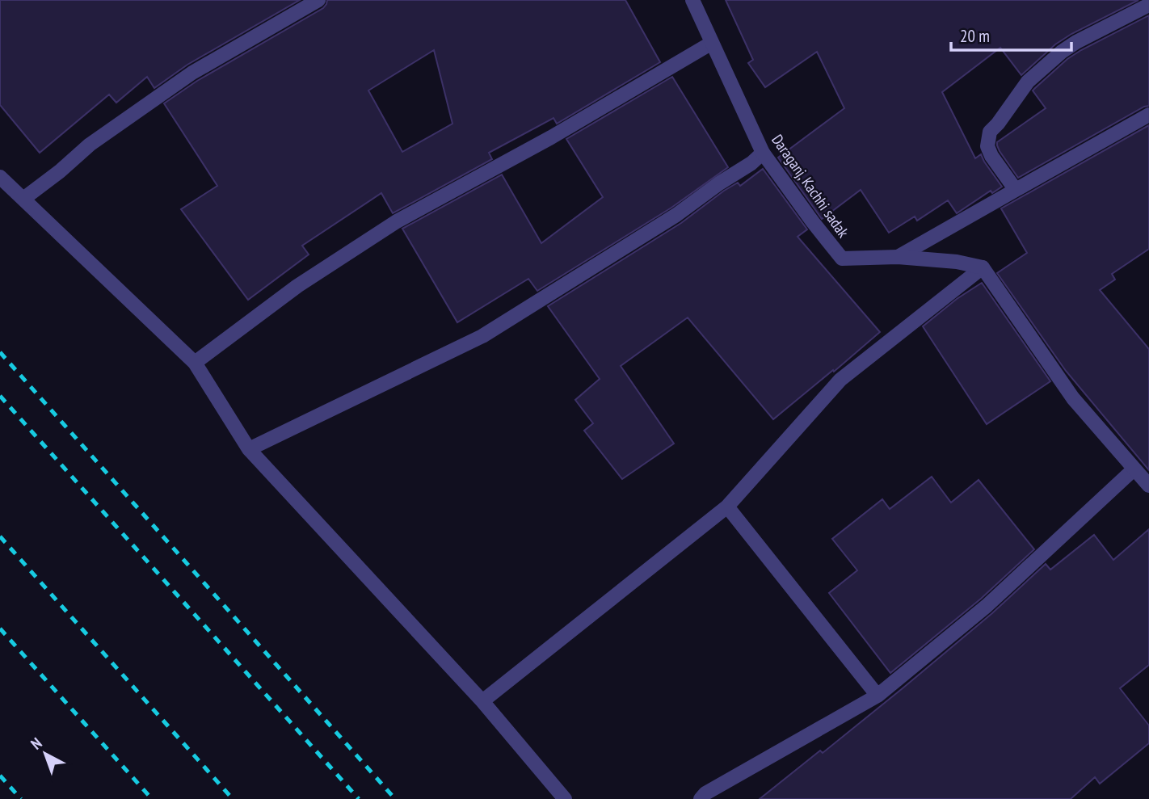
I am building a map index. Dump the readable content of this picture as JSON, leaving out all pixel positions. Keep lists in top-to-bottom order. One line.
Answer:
{"streets":{"street":["Daraganj, Kachhi sadak"]},"scale_bar":"20 m","north":"top left"}
